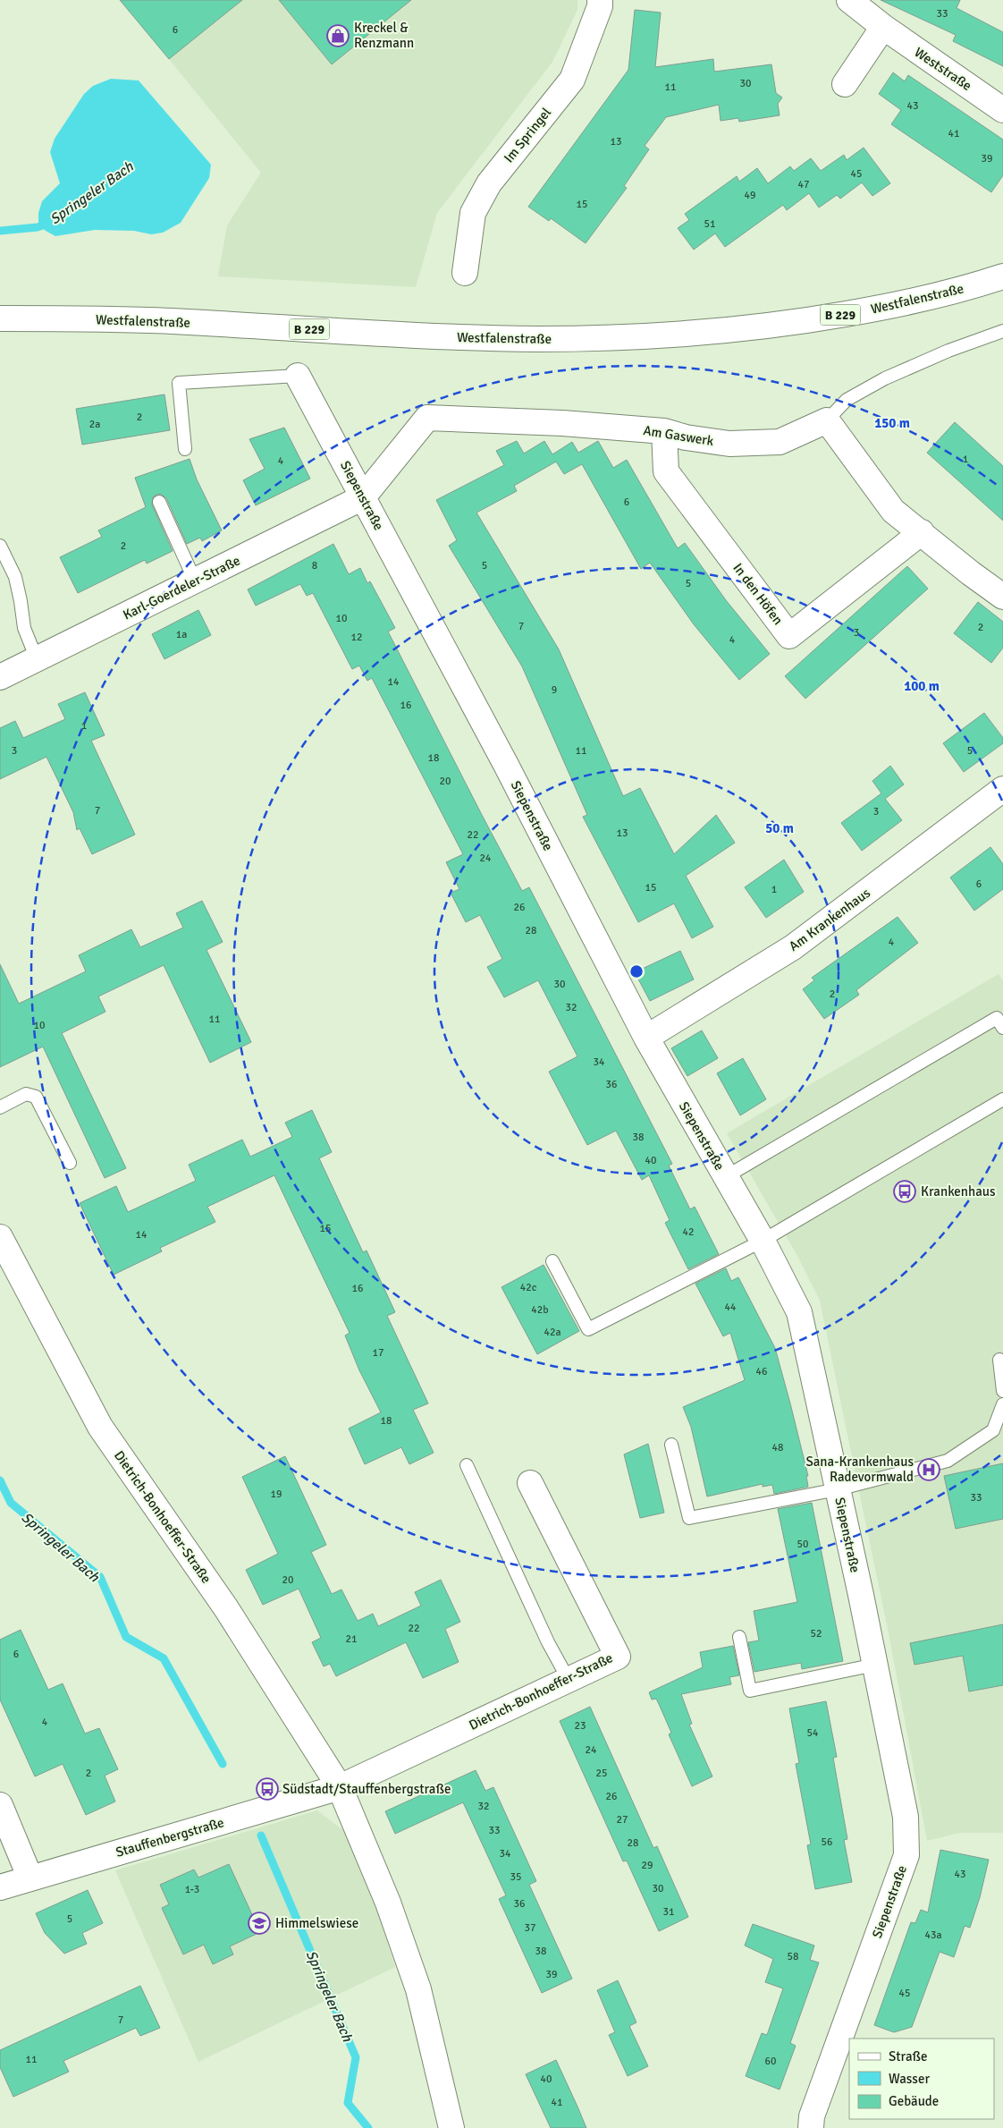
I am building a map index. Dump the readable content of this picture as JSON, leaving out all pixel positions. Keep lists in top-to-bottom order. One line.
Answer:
{"streets":{"street":["Weststraße","Im Springel","Westfalenstraße","B 229","Am Gaswerk","Siepenstraße","Karl-Goerdeler-Straße","In den Höfen","Am Krankenhaus","Dietrich-Bonhoeffer-Straße","Stauffenbergstraße"]},"crossings":[["Am Gaswerk","Siepenstraße"],["Am Gaswerk","Karl-Goerdeler-Straße"],["Am Gaswerk","In den Höfen"],["Siepenstraße","Karl-Goerdeler-Straße"],["Siepenstraße","Am Krankenhaus"],["Dietrich-Bonhoeffer-Straße","Stauffenbergstraße"]],"water":["Springeler Bach"],"places":{"shop":["Kreckel & Renzmann"],"bus stop":["Krankenhaus","Südstadt/Stauffenbergstraße"],"hospital":["Sana-Krankenhaus Radevormwald"],"school or university":["Himmelswiese"]},"house_numbers":["33","6","30","11","43","41","13","39","45","47","49","15","51","2","2a","1","4","6","2","8","5","5","10","7","2","3","1a","12","4","14","9","16","1","3","11","5","18","20","7","3","13","22","24","6","15","1","26","28","4","30","2","32","11","10","34","36","38","40","15","42","14","42c","16","44","42b","42a","17","46","18","48","19","33","50","20","22","52","21","6","4","23","54","24","2","25","26","32","27","33","56","28","34","29","43","35","30","1-3","36","31","5","37","43a","38","58","39","45","7","11","60","40","41"],"legend":["Straße","Wasser","Gebäude"],"rings":["150 m","100 m","50 m"]}
